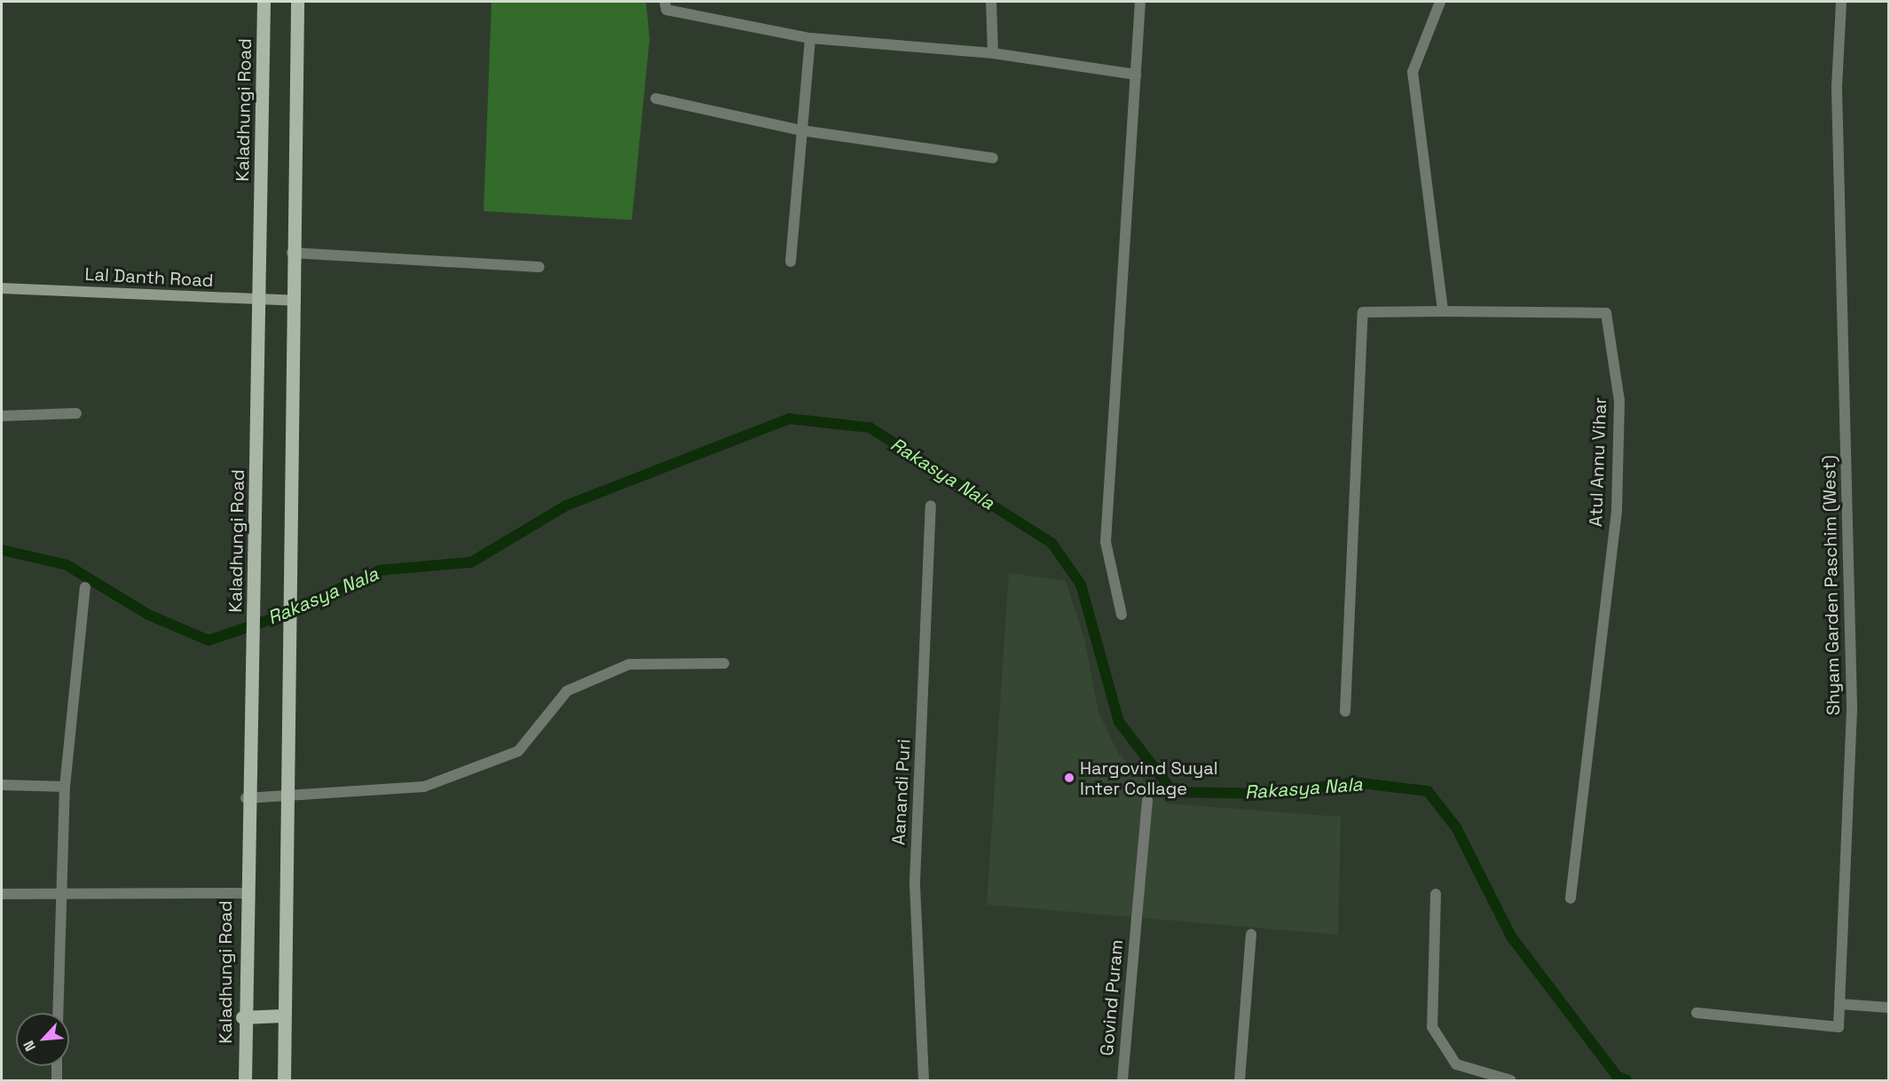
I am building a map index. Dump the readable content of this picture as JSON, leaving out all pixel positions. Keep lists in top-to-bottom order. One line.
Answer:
{"streets":{"main road":["Kaladhungi Road"],"street":["Lal Danth Road","Atul Annu Vihar","Shyam Garden Paschim (West)","Aanandi Puri","Govind Puram"]},"crossings":[["Kaladhungi Road","Lal Danth Road"]],"water":["Rakasya Nala"],"places":["Hargovind Suyal Inter Collage"],"north":"bottom left"}
